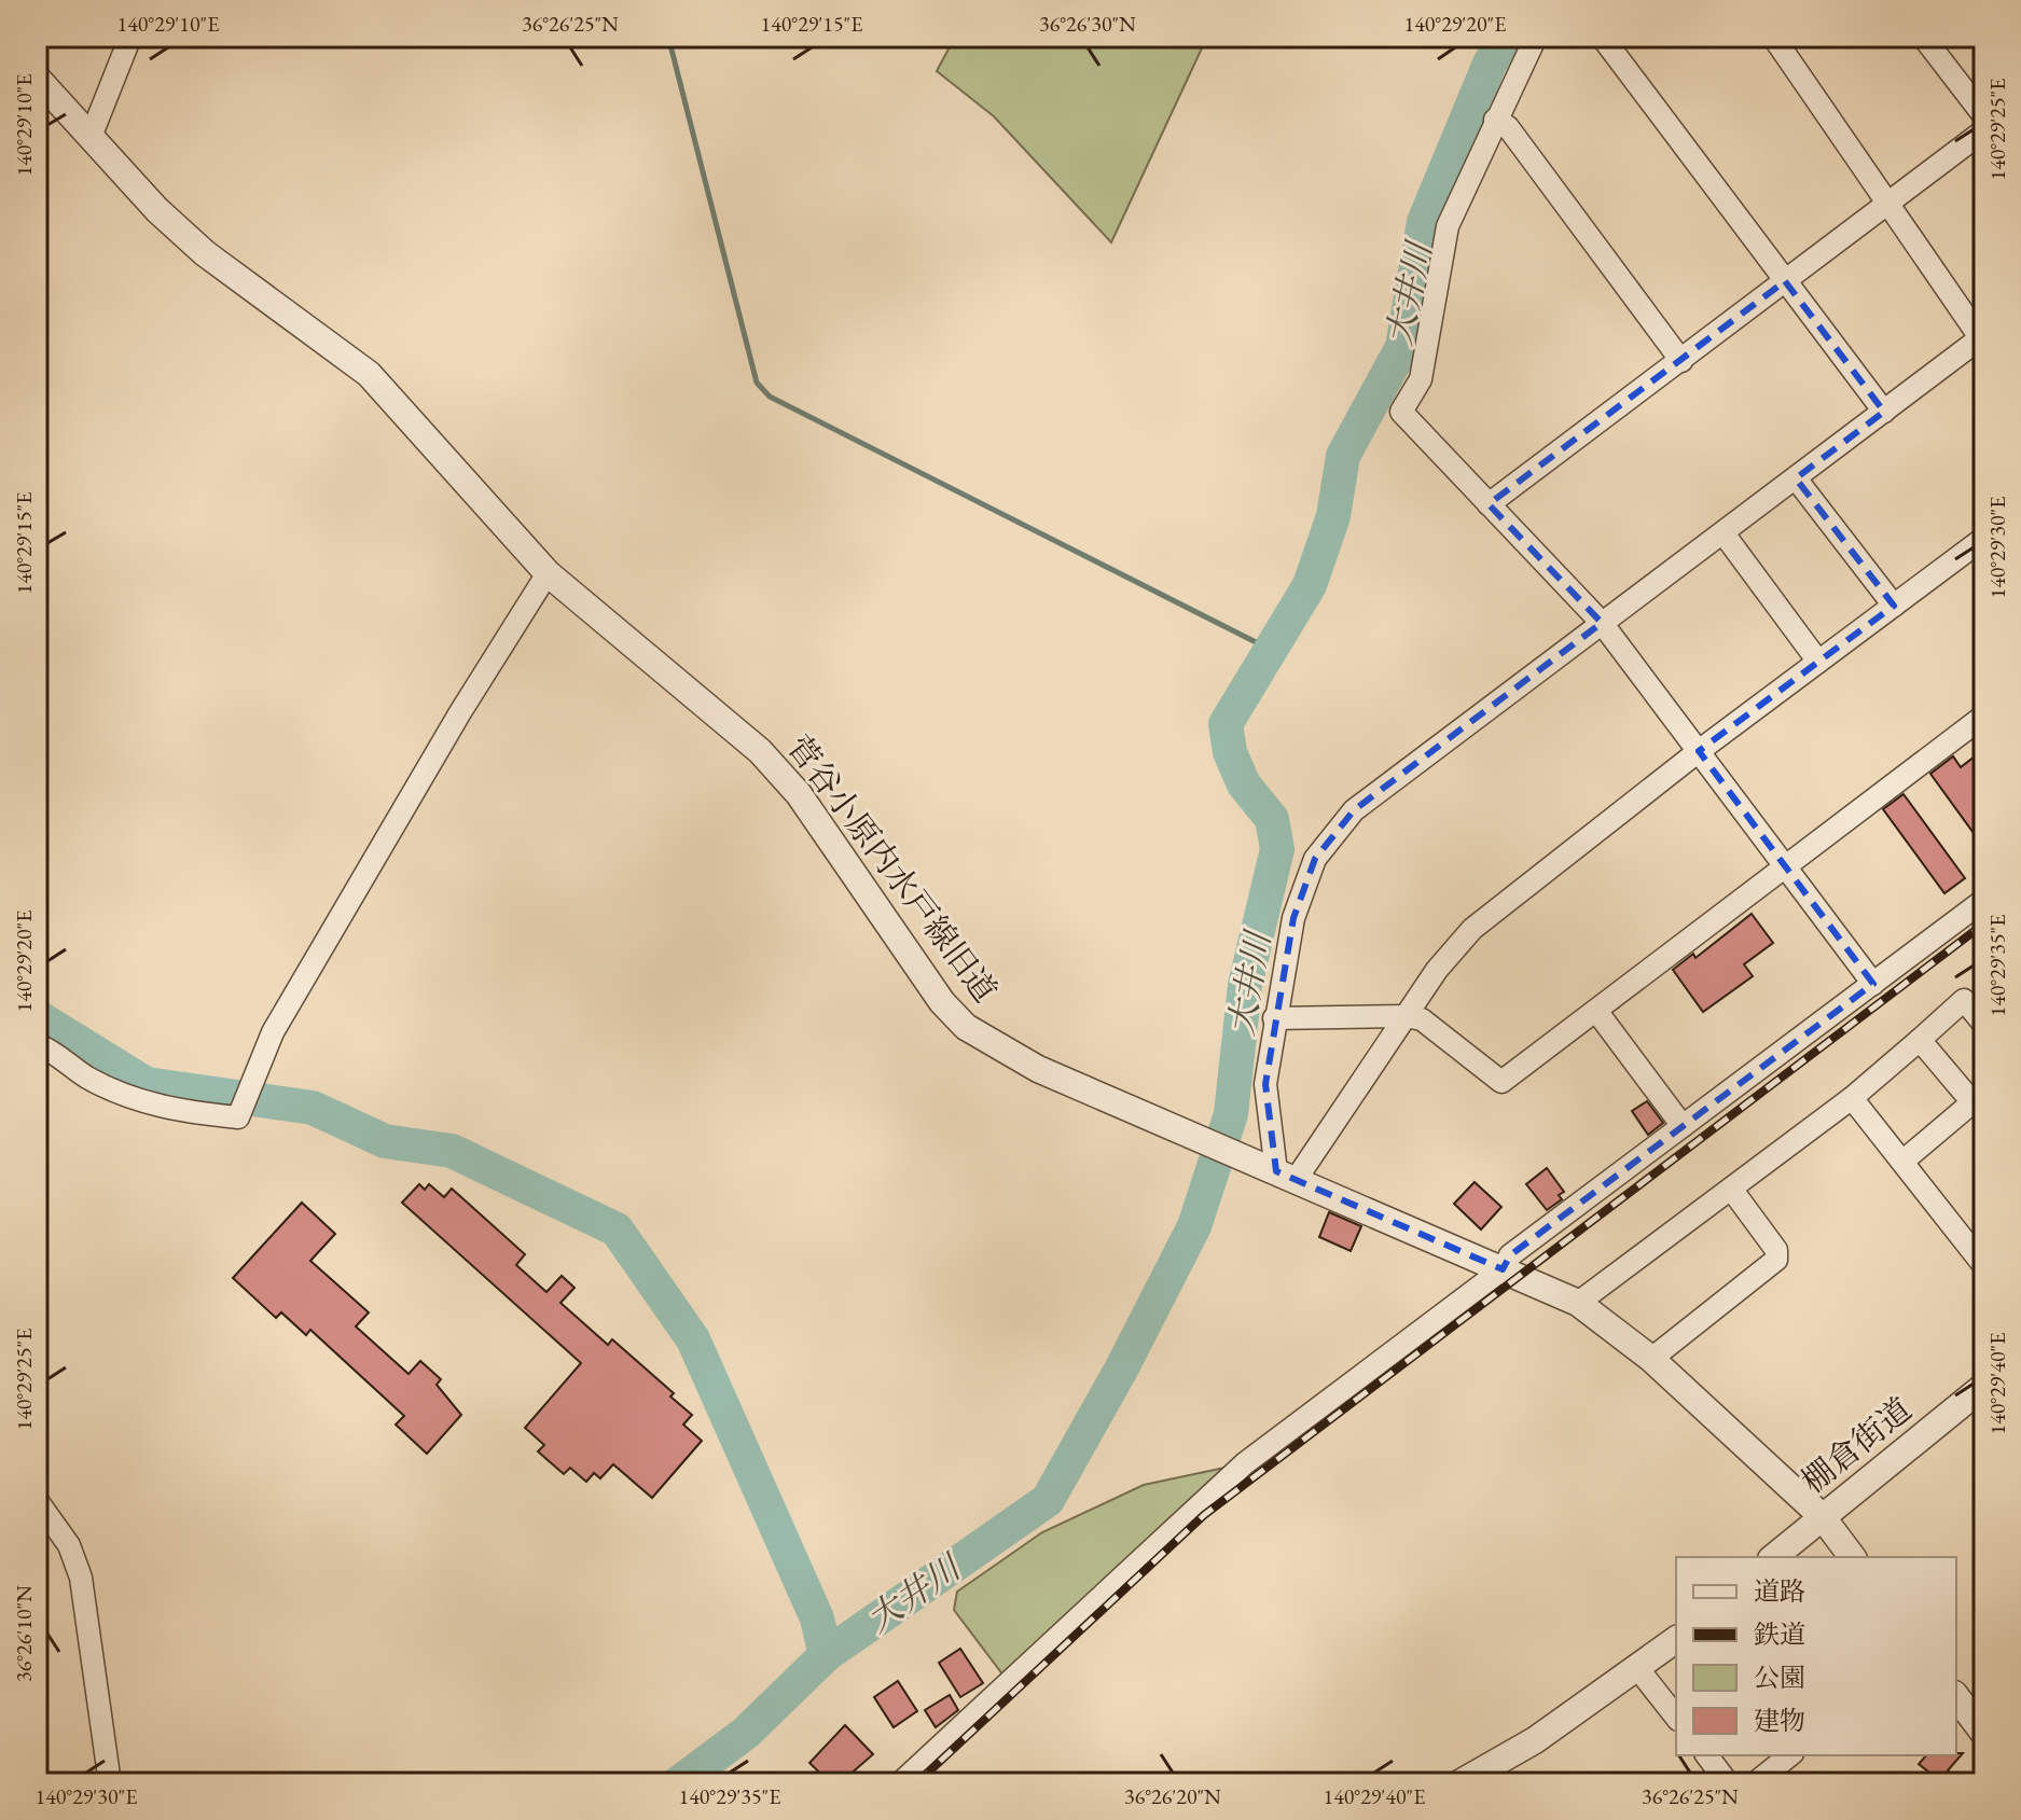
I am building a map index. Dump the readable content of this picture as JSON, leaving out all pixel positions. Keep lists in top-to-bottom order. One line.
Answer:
{"streets":{"street":["菅谷小原内水戸線旧道","棚倉街道"]},"crossings":[["菅谷小原内水戸線旧道","棚倉街道"]],"water":["大井川"],"legend":["道路","鉄道","公園","建物"],"coordinates":["140°29'10\"E","36°26'25\"N","140°29'15\"E","36°26'30\"N","140°29'20\"E","140°29'25\"E","140°29'30\"E","140°29'35\"E","140°29'40\"E","36°26'10\"N","36°26'20\"N"]}
